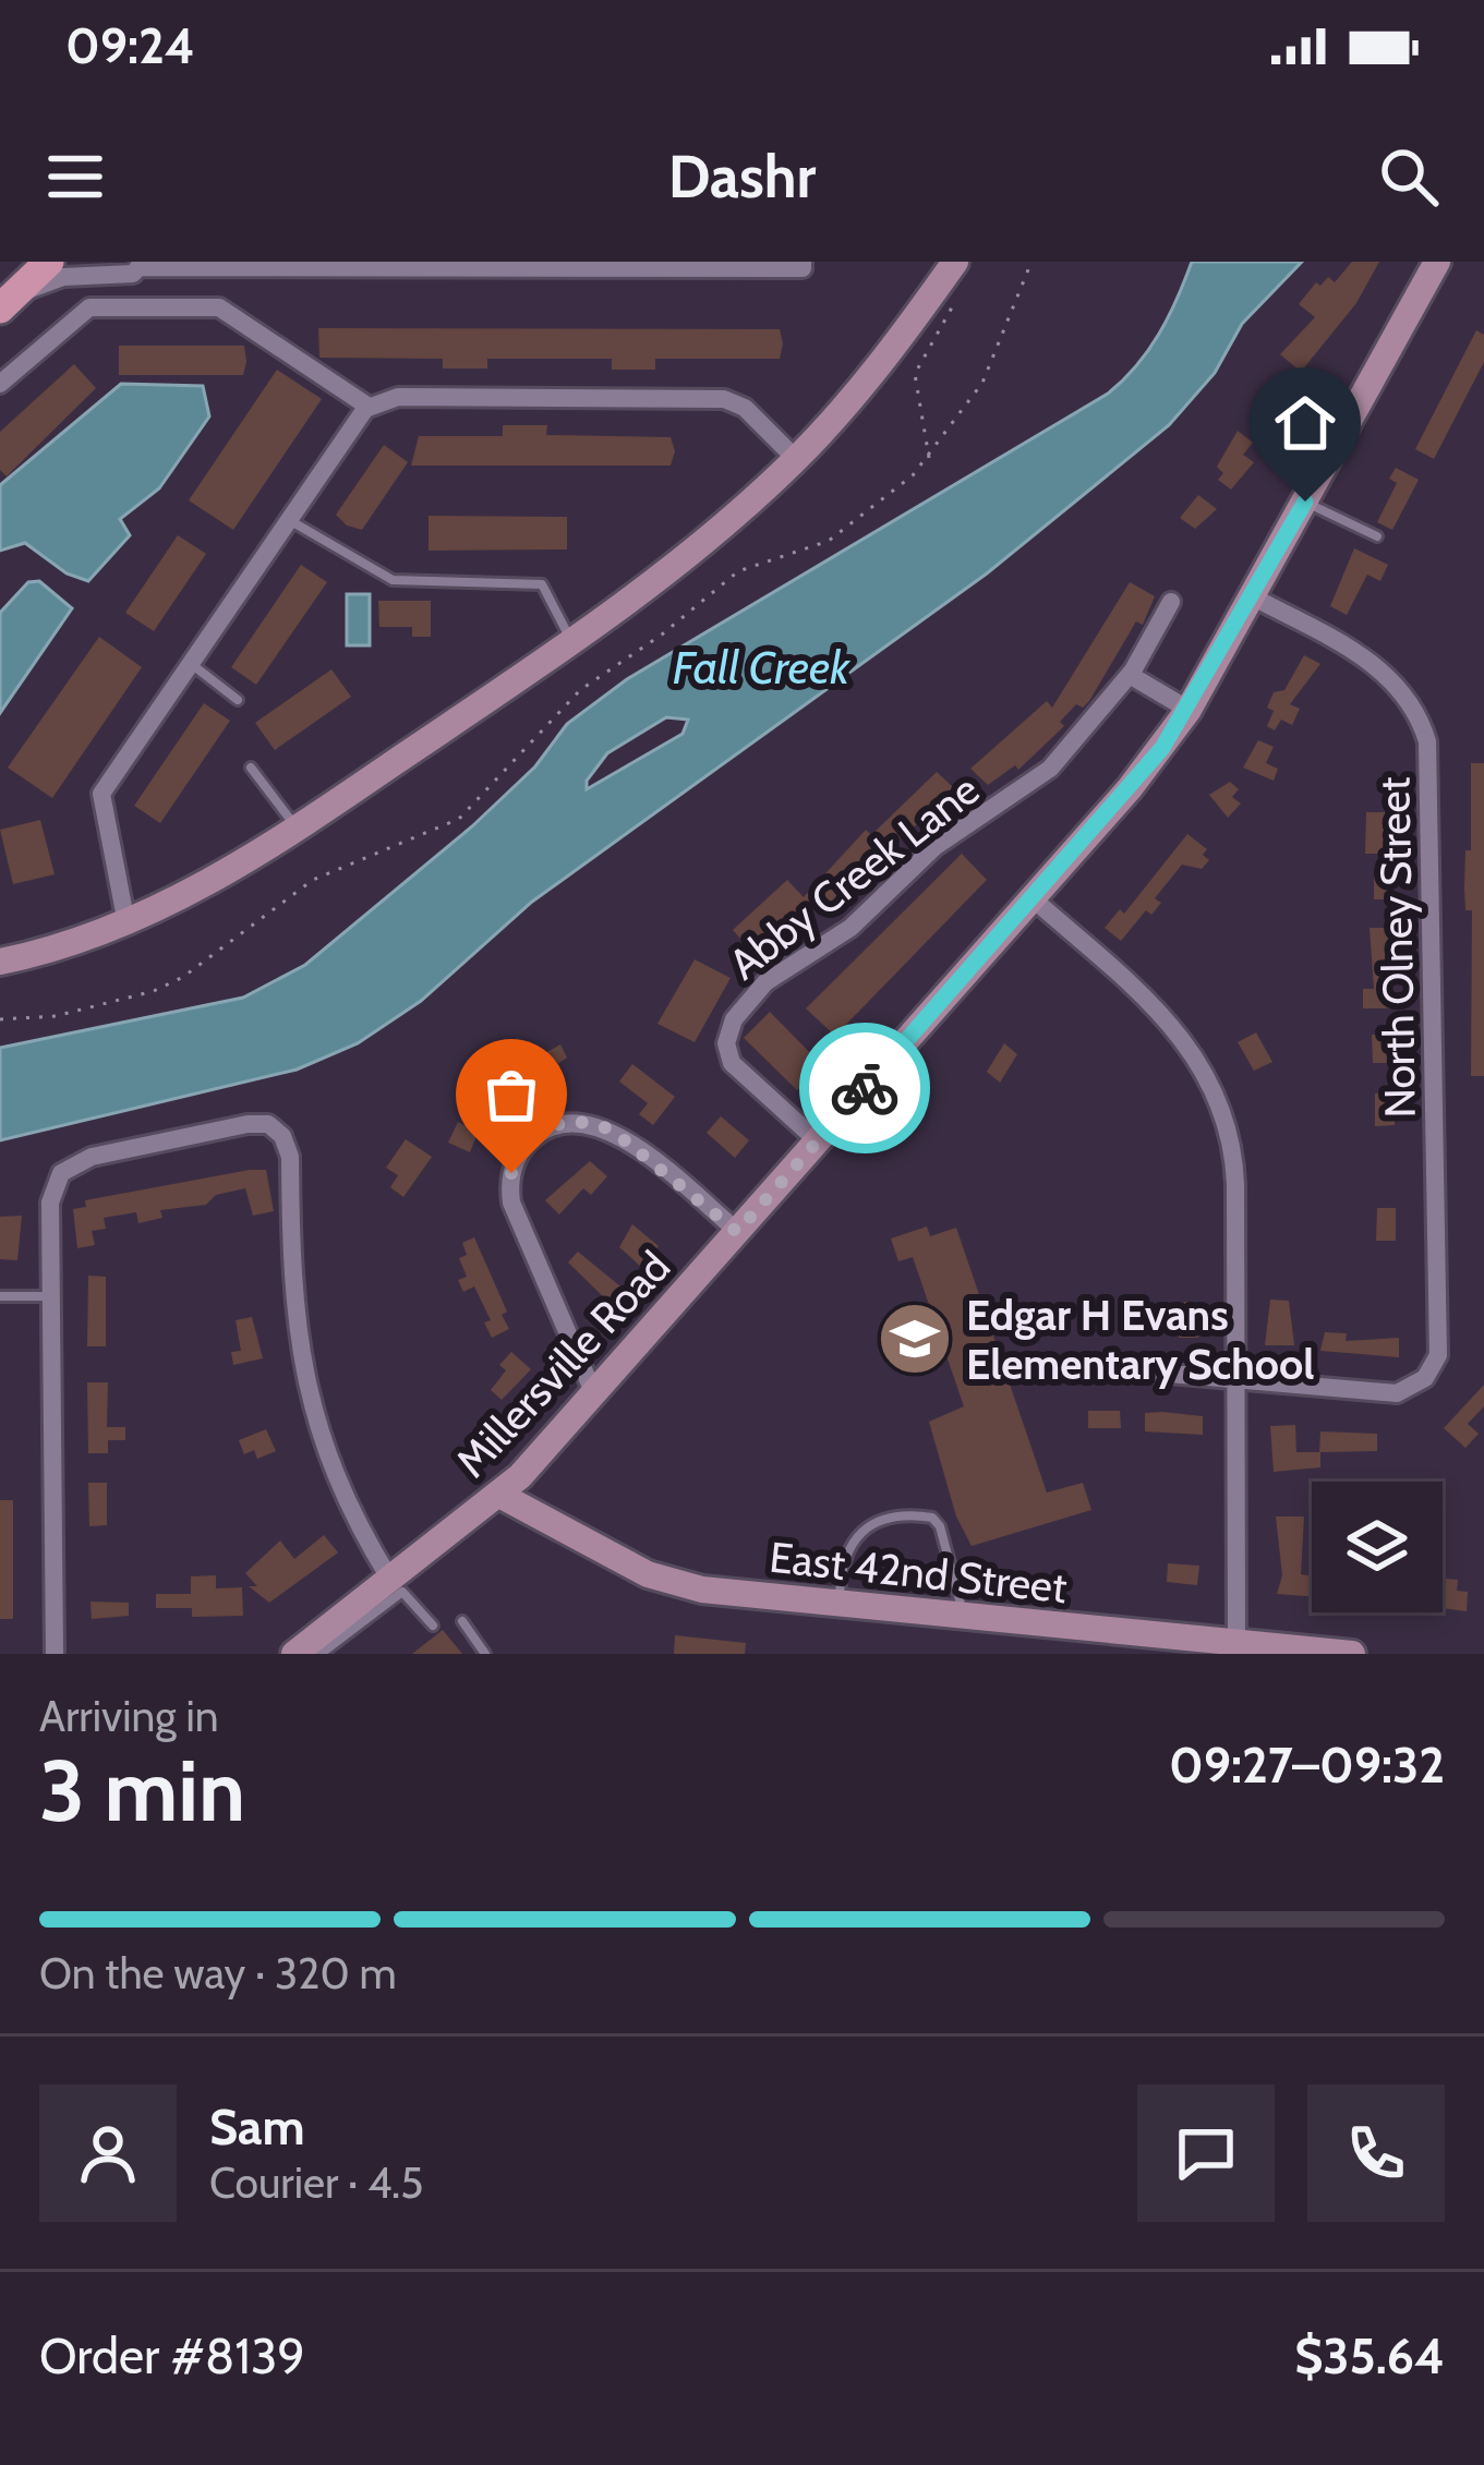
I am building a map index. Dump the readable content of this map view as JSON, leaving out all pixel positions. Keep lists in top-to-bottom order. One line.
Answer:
{"streets":{"street":["Abby Creek Lane","North Olney Street","Millersville Road","East 42nd Street"]},"crossings":[["Abby Creek Lane","Millersville Road"],["North Olney Street","Millersville Road"],["Millersville Road","East 42nd Street"]],"water":["Fall Creek"],"places":{"school or university":["Edgar H Evans Elementary School"]},"page":{"status":"09:24","header":"Dashr","heading":["3 min","Arriving in","09:27–09:32"],"panel":["Sam","Courier · 4.5","Order #8139","$35.64"],"bar":"On the way · 320 m"}}
